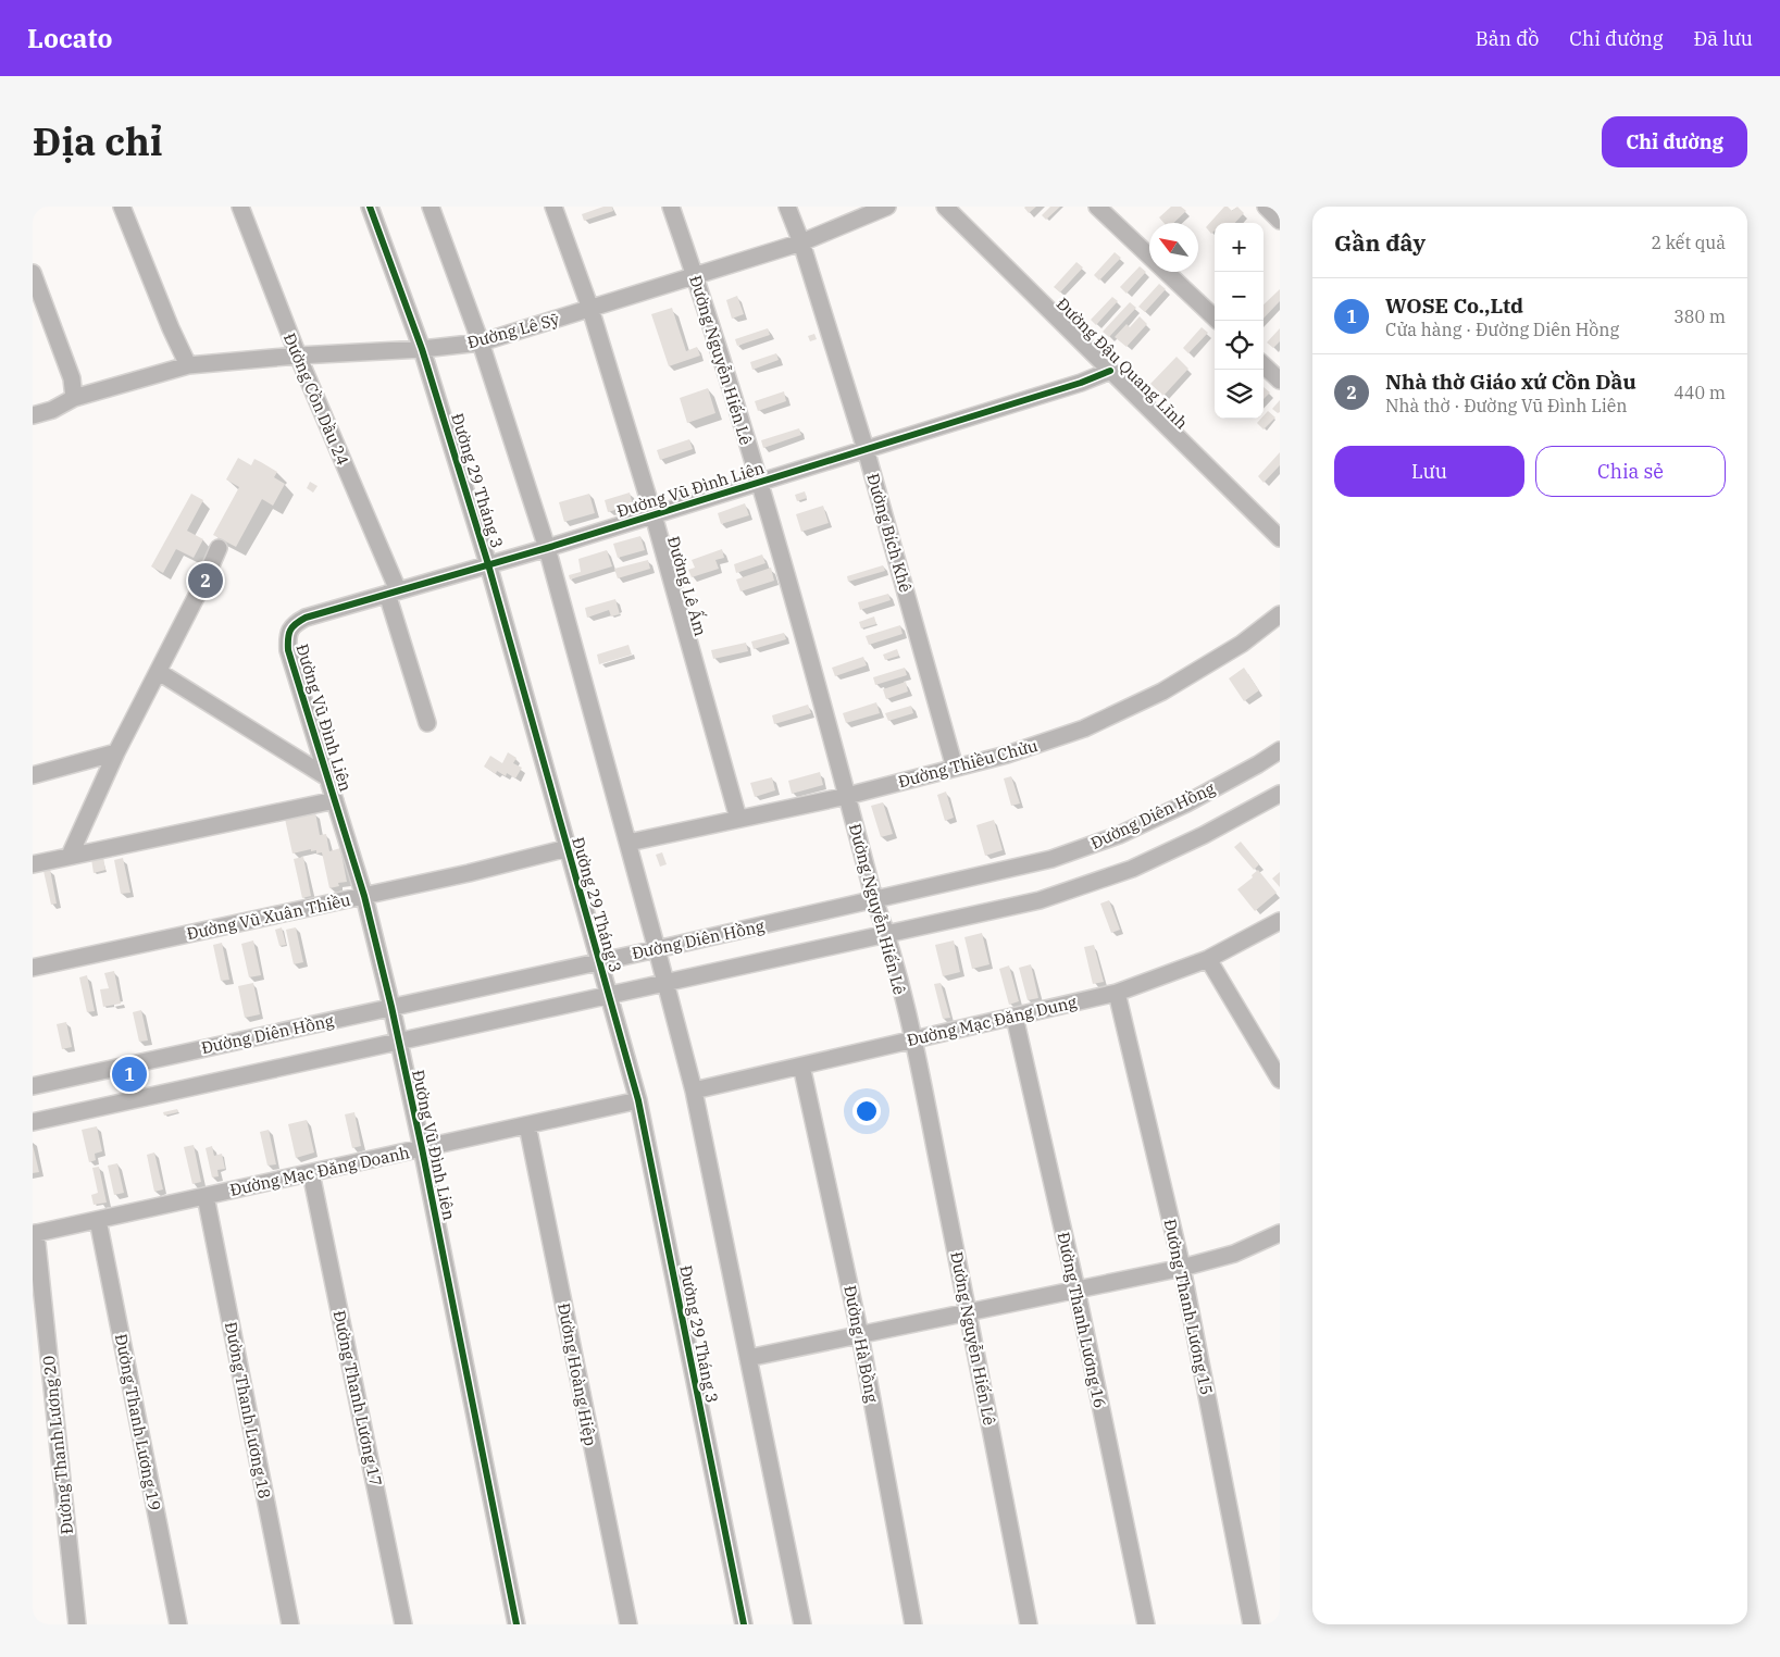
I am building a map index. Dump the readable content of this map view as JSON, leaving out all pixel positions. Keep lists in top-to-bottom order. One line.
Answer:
{"streets":{"street":["Đường Lê Sỹ","Đường Nguyễn Hiến Lê","Đường Đậu Quang Lĩnh","Đường Cồn Dầu 24","Đường 29 Tháng 3","Đường Vũ Đình Liên","Đường Bích Khê","Đường Lê Ấm","Đường Thiều Chửu","Đường Diên Hồng","Đường Vũ Xuân Thiều","Đường Mạc Đăng Dung","Đường Mạc Đăng Doanh","Đường Thanh Lương 15","Đường Thanh Lương 16","Đường Hà Bồng","Đường Hoàng Hiệp","Đường Thanh Lương 17","Đường Thanh Lương 18","Đường Thanh Lương 19","Đường Thanh Lương 20"]},"crossings":[["Đường Lê Sỹ","Đường Nguyễn Hiến Lê"],["Đường Lê Sỹ","Đường Cồn Dầu 24"],["Đường Lê Sỹ","Đường 29 Tháng 3"],["Đường Lê Sỹ","Đường Bích Khê"],["Đường Lê Sỹ","Đường Lê Ấm"],["Đường Nguyễn Hiến Lê","Đường Vũ Đình Liên"],["Đường Nguyễn Hiến Lê","Đường Thiều Chửu"],["Đường Nguyễn Hiến Lê","Đường Diên Hồng"],["Đường Nguyễn Hiến Lê","Đường Mạc Đăng Dung"],["Đường Đậu Quang Lĩnh","Đường Vũ Đình Liên"],["Đường Cồn Dầu 24","Đường Vũ Đình Liên"],["Đường 29 Tháng 3","Đường Vũ Đình Liên"],["Đường 29 Tháng 3","Đường Diên Hồng"],["Đường 29 Tháng 3","Đường Vũ Xuân Thiều"],["Đường 29 Tháng 3","Đường Mạc Đăng Doanh"],["Đường Vũ Đình Liên","Đường Bích Khê"],["Đường Vũ Đình Liên","Đường Lê Ấm"],["Đường Vũ Đình Liên","Đường Diên Hồng"],["Đường Vũ Đình Liên","Đường Vũ Xuân Thiều"],["Đường Vũ Đình Liên","Đường Mạc Đăng Doanh"],["Đường Bích Khê","Đường Thiều Chửu"],["Đường Lê Ấm","Đường Thiều Chửu"],["Đường Mạc Đăng Dung","Đường Thanh Lương 15"],["Đường Mạc Đăng Dung","Đường Thanh Lương 16"],["Đường Mạc Đăng Dung","Đường Hà Bồng"],["Đường Mạc Đăng Doanh","Đường Hoàng Hiệp"],["Đường Mạc Đăng Doanh","Đường Thanh Lương 17"],["Đường Mạc Đăng Doanh","Đường Thanh Lương 18"],["Đường Mạc Đăng Doanh","Đường Thanh Lương 19"],["Đường Mạc Đăng Doanh","Đường Thanh Lương 20"]],"north":"top left","page":{"header":"Locato","nav":["Bản đồ","Chỉ đường","Đã lưu"],"title":"Địa chỉ","buttons":["Chỉ đường",["Lưu","Chia sẻ"]],"heading":["Gần đây","2 kết quả"],"map_buttons":["+","−"],"list":[{"mark":"1","name":"WOSE Co.,Ltd","note":"Cửa hàng · Đường Diên Hồng","value":"380 m"},{"mark":"2","name":"Nhà thờ Giáo xứ Cồn Dầu","note":"Nhà thờ · Đường Vũ Đình Liên","value":"440 m"}],"pins":["2","1"]}}
